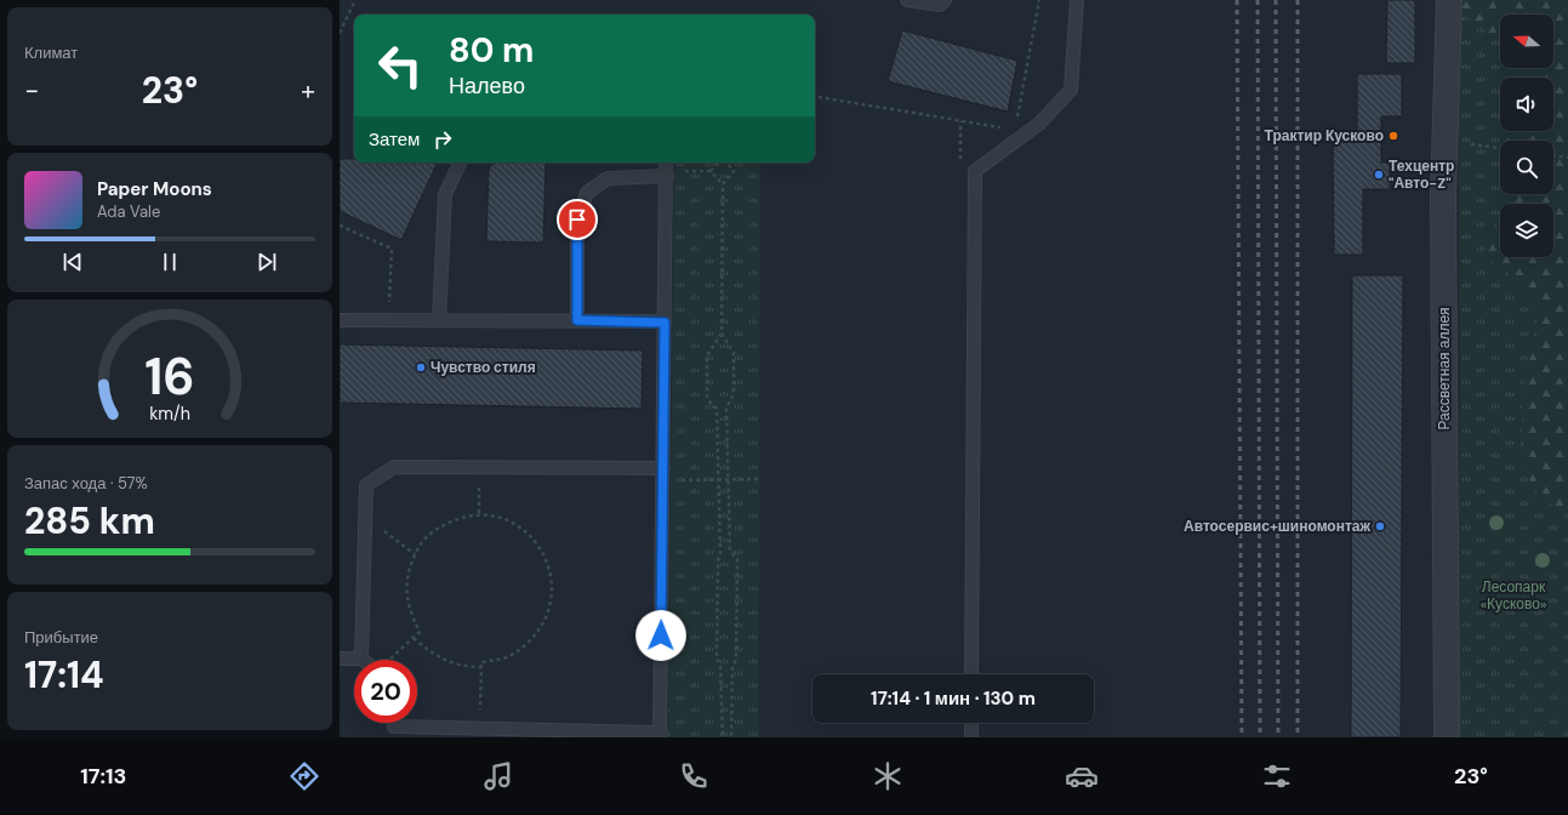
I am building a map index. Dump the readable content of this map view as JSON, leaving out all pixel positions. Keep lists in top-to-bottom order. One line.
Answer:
{"streets":{"street":["Рассветная аллея"]},"parks":["Лесопарк «Кусково»"],"places":["Трактир Кусково","Техцентр \"Авто-Z\"","Чувство стиля","Автосервис+шиномонтаж"],"north":"left","page":{"tile":["Климат",["Запас хода · 57%","285 km"],["Прибытие","17:14"]],"turn":["80 m","Налево"],"heat":["−","23°","+"],"then":"Затем","song":["Paper Moons","Ada Vale"],"limit":"20","trip":"17:14 · 1 мин · 130 m","tabs":["17:13","23°"],"gauge":["16","km/h"]}}
